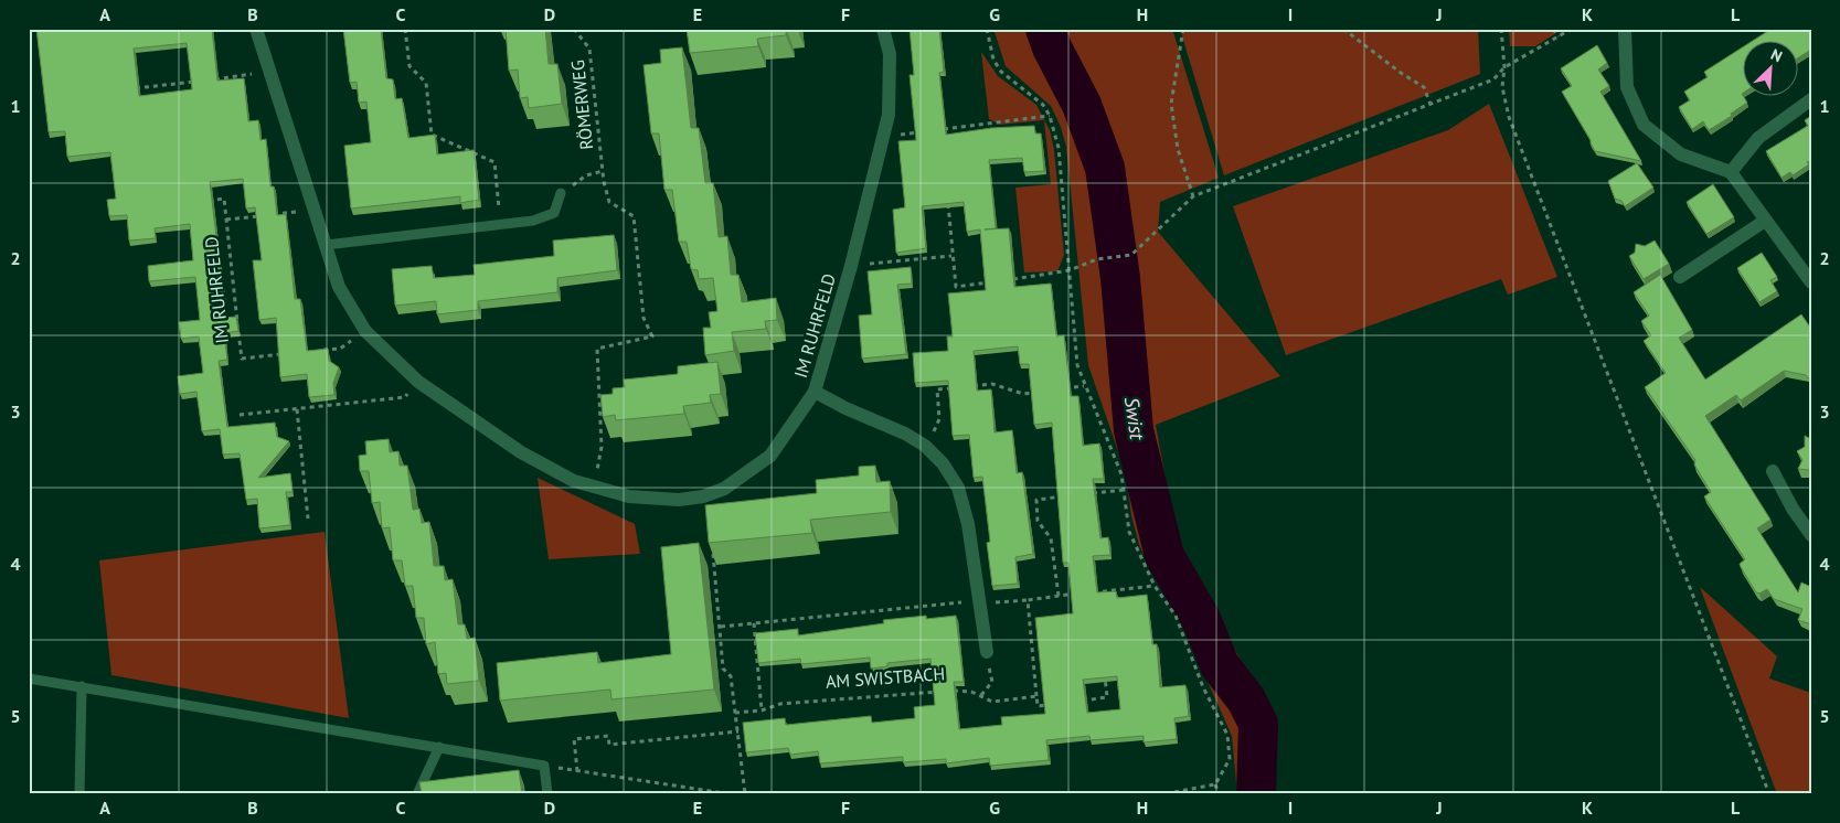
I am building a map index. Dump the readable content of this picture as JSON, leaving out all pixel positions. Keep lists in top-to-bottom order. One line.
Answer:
{"streets":{"street":["IM RUHRFELD"],"path":["RÖMERWEG","AM SWISTBACH"]},"crossings":[["RÖMERWEG","IM RUHRFELD"]],"water":["Swist"],"north":"top right","grid":{"columns":["A","B","C","D","E","F","G","H","I","J","K","L"],"rows":["1","2","3","4","5"]}}
